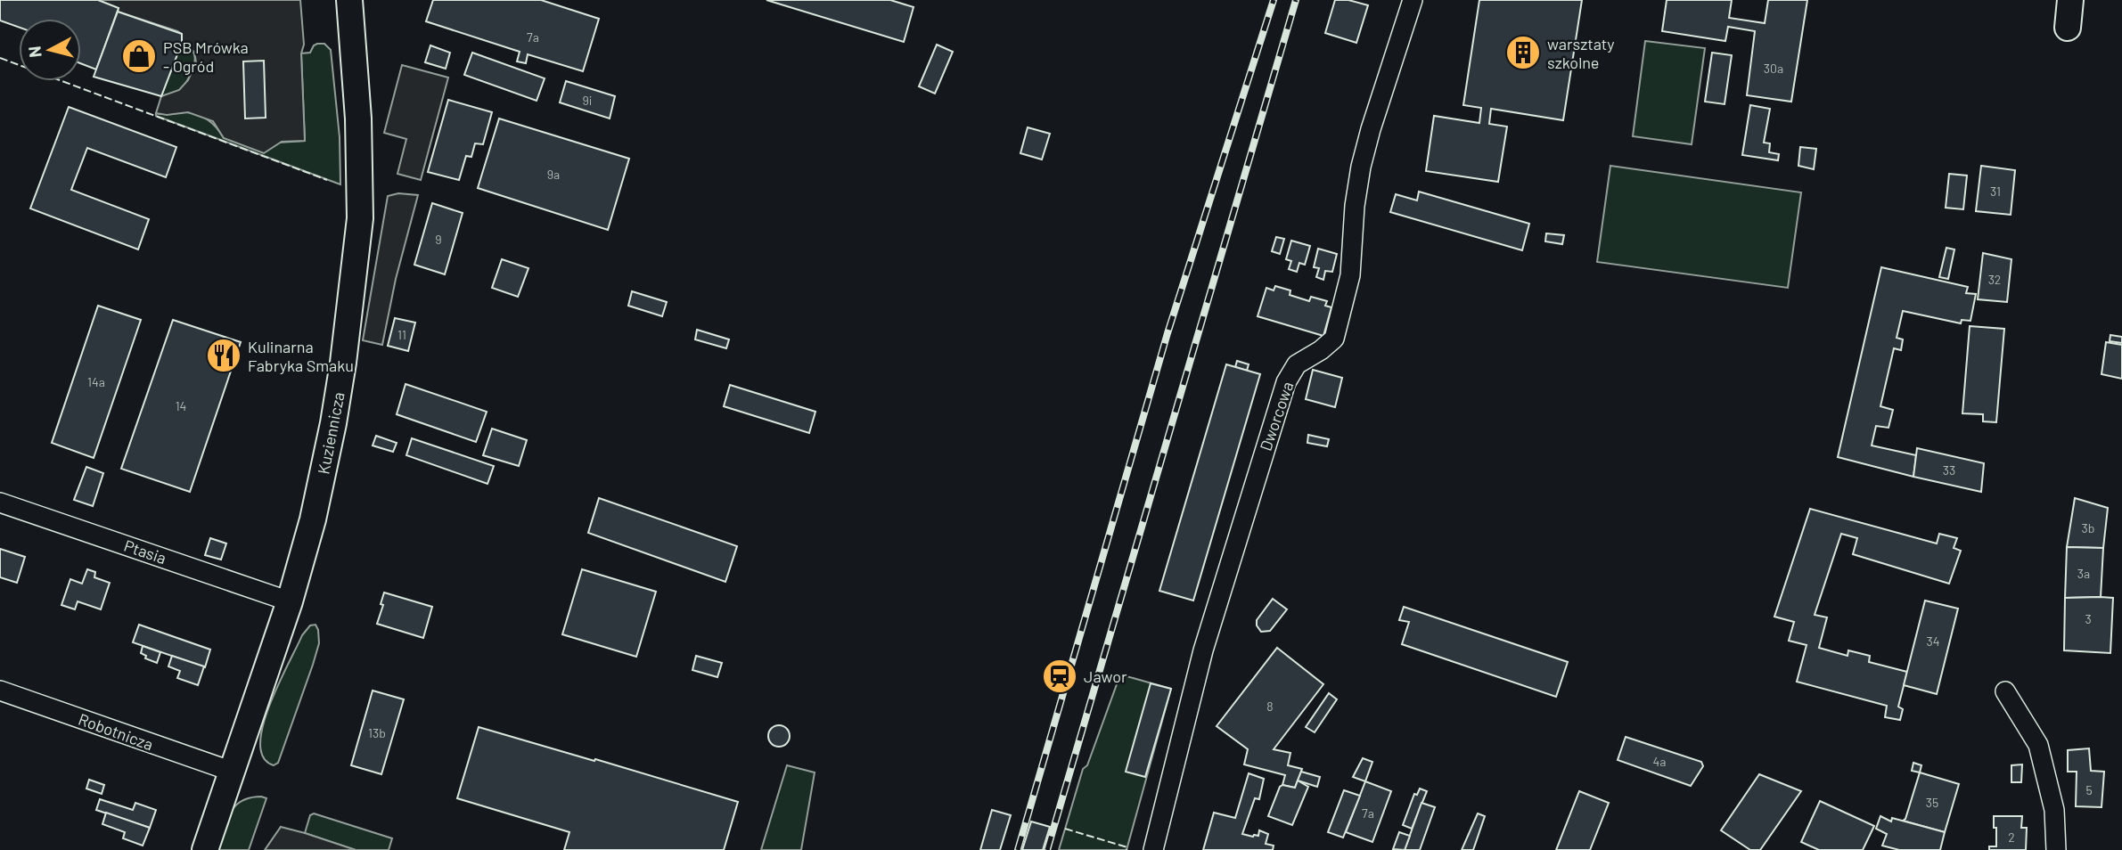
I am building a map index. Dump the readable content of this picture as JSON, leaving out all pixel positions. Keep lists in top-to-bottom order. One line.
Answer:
{"streets":{"main road":["Kuziennicza"],"street":["Dworcowa","Ptasia","Robotnicza"]},"crossings":[["Kuziennicza","Ptasia"],["Kuziennicza","Robotnicza"]],"places":{"building":["warsztaty szkolne"],"shop":["PSB Mrówka - Ogród"],"restaurant":["Kulinarna Fabryka Smaku"],"station":["Jawor"]},"house_numbers":["7a","30a","9i","9a","31","9","32","11","14a","14","33","3b","3a","3","34","8","13b","4a","5","35","7a","2"],"north":"left"}
